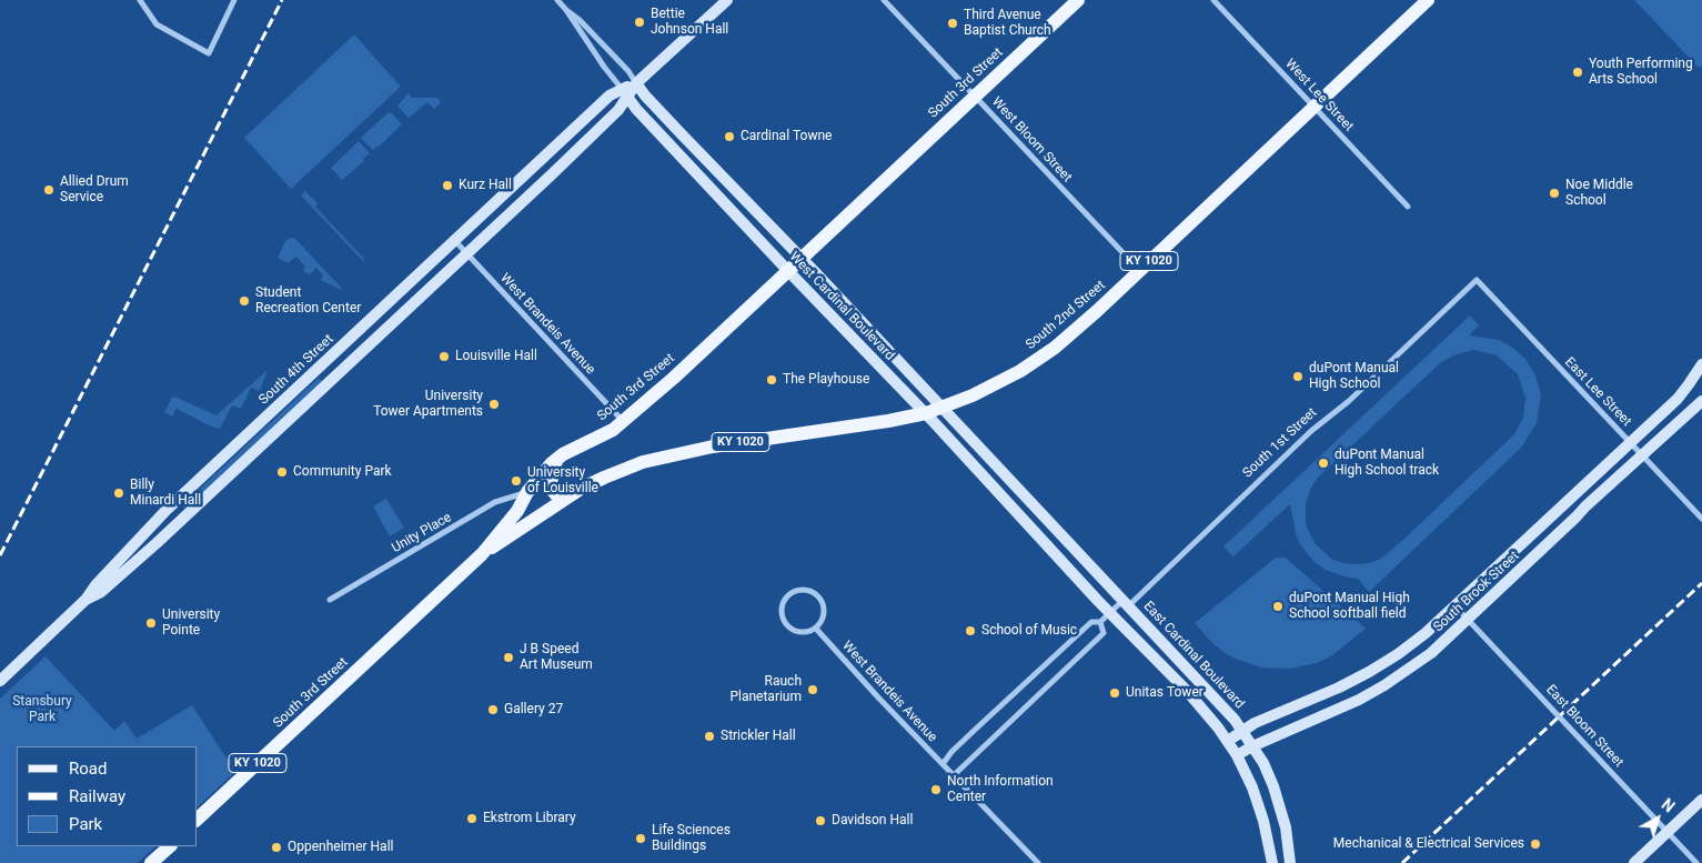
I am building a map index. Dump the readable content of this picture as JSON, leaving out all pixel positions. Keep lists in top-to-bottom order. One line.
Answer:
{"streets":{"main road":["South 3rd Street","KY 1020","West Cardinal Boulevard","South 2nd Street","South 4th Street","South Brook Street","East Cardinal Boulevard"],"street":["West Lee Street","West Bloom Street","West Brandeis Avenue","East Lee Street","South 1st Street","Unity Place","East Bloom Street"]},"crossings":[["South 3rd Street","West Bloom Street"],["South 3rd Street","West Cardinal Boulevard"],["South 3rd Street","South 2nd Street"],["South 3rd Street","West Brandeis Avenue"],["South 3rd Street","Unity Place"],["West Lee Street","South 2nd Street"],["West Bloom Street","South 2nd Street"],["West Cardinal Boulevard","South 2nd Street"],["West Cardinal Boulevard","South 4th Street"],["West Cardinal Boulevard","South 1st Street"],["West Cardinal Boulevard","East Cardinal Boulevard"],["West Brandeis Avenue","South 4th Street"],["East Lee Street","South 1st Street"],["East Lee Street","South Brook Street"],["South 1st Street","East Cardinal Boulevard"],["South Brook Street","East Cardinal Boulevard"],["South Brook Street","East Bloom Street"]],"parks":["Stansbury Park"],"places":["Bettie Johnson Hall","Third Avenue Baptist Church","Youth Performing Arts School","Cardinal Towne","Kurz Hall","Allied Drum Service","Noe Middle School","Student Recreation Center","Louisville Hall","duPont Manual High School","The Playhouse","University Tower Apartments","duPont Manual High School track","Community Park","University of Louisville","Billy Minardi Hall","duPont Manual High School softball field","University Pointe","School of Music","J B Speed Art Museum","Rauch Planetarium","Unitas Tower","Gallery 27","Strickler Hall","North Information Center","Ekstrom Library","Davidson Hall","Life Sciences Buildings","Mechanical & Electrical Services","Oppenheimer Hall"],"legend":["Road","Railway","Park"],"north":"top right"}
